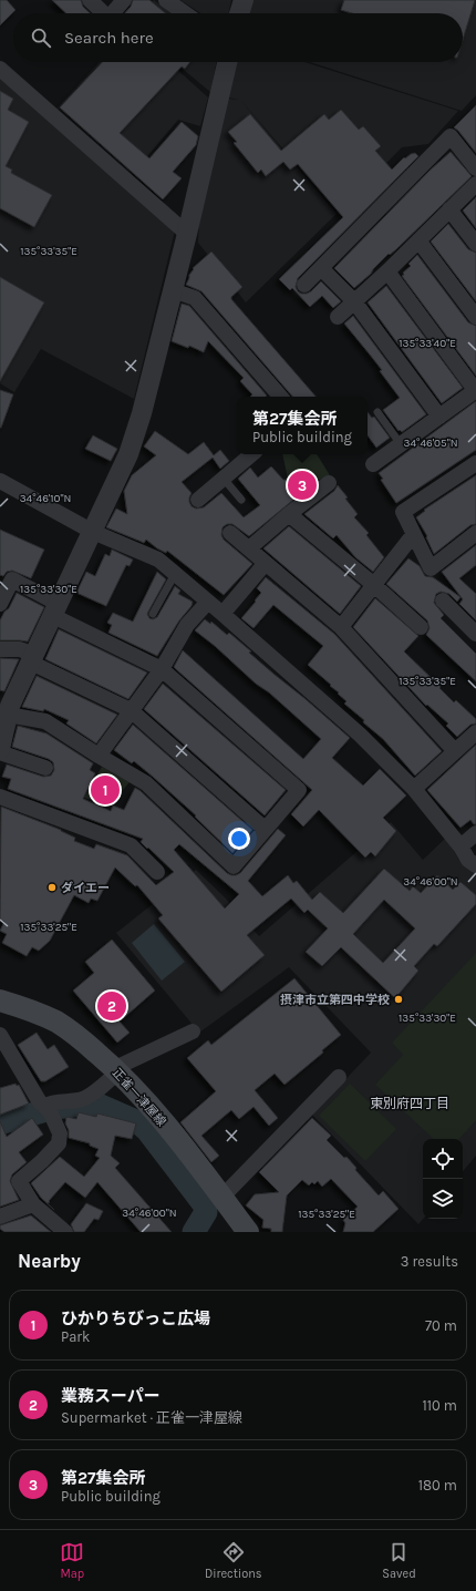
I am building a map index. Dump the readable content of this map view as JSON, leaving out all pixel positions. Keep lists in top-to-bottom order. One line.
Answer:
{"streets":{"main road":["正雀一津屋線"]},"districts":["東別府四丁目"],"places":["ダイエー","摂津市立第四中学校"],"page":{"search":"Search here","popup":["第27集会所","Public building"],"pins":["3","1","2"],"heading":["Nearby","3 results"],"list":[{"mark":"1","name":"ひかりちびっこ広場","note":"Park","value":"70 m"},{"mark":"2","name":"業務スーパー","note":"Supermarket · 正雀一津屋線","value":"110 m"},{"mark":"3","name":"第27集会所","note":"Public building","value":"180 m"}],"nav":["Map","Directions","Saved"]},"coordinates":["135°33'35\"E","135°33'40\"E","34°46'05\"N","34°46'10\"N","135°33'30\"E","34°46'00\"N","135°33'25\"E"]}
